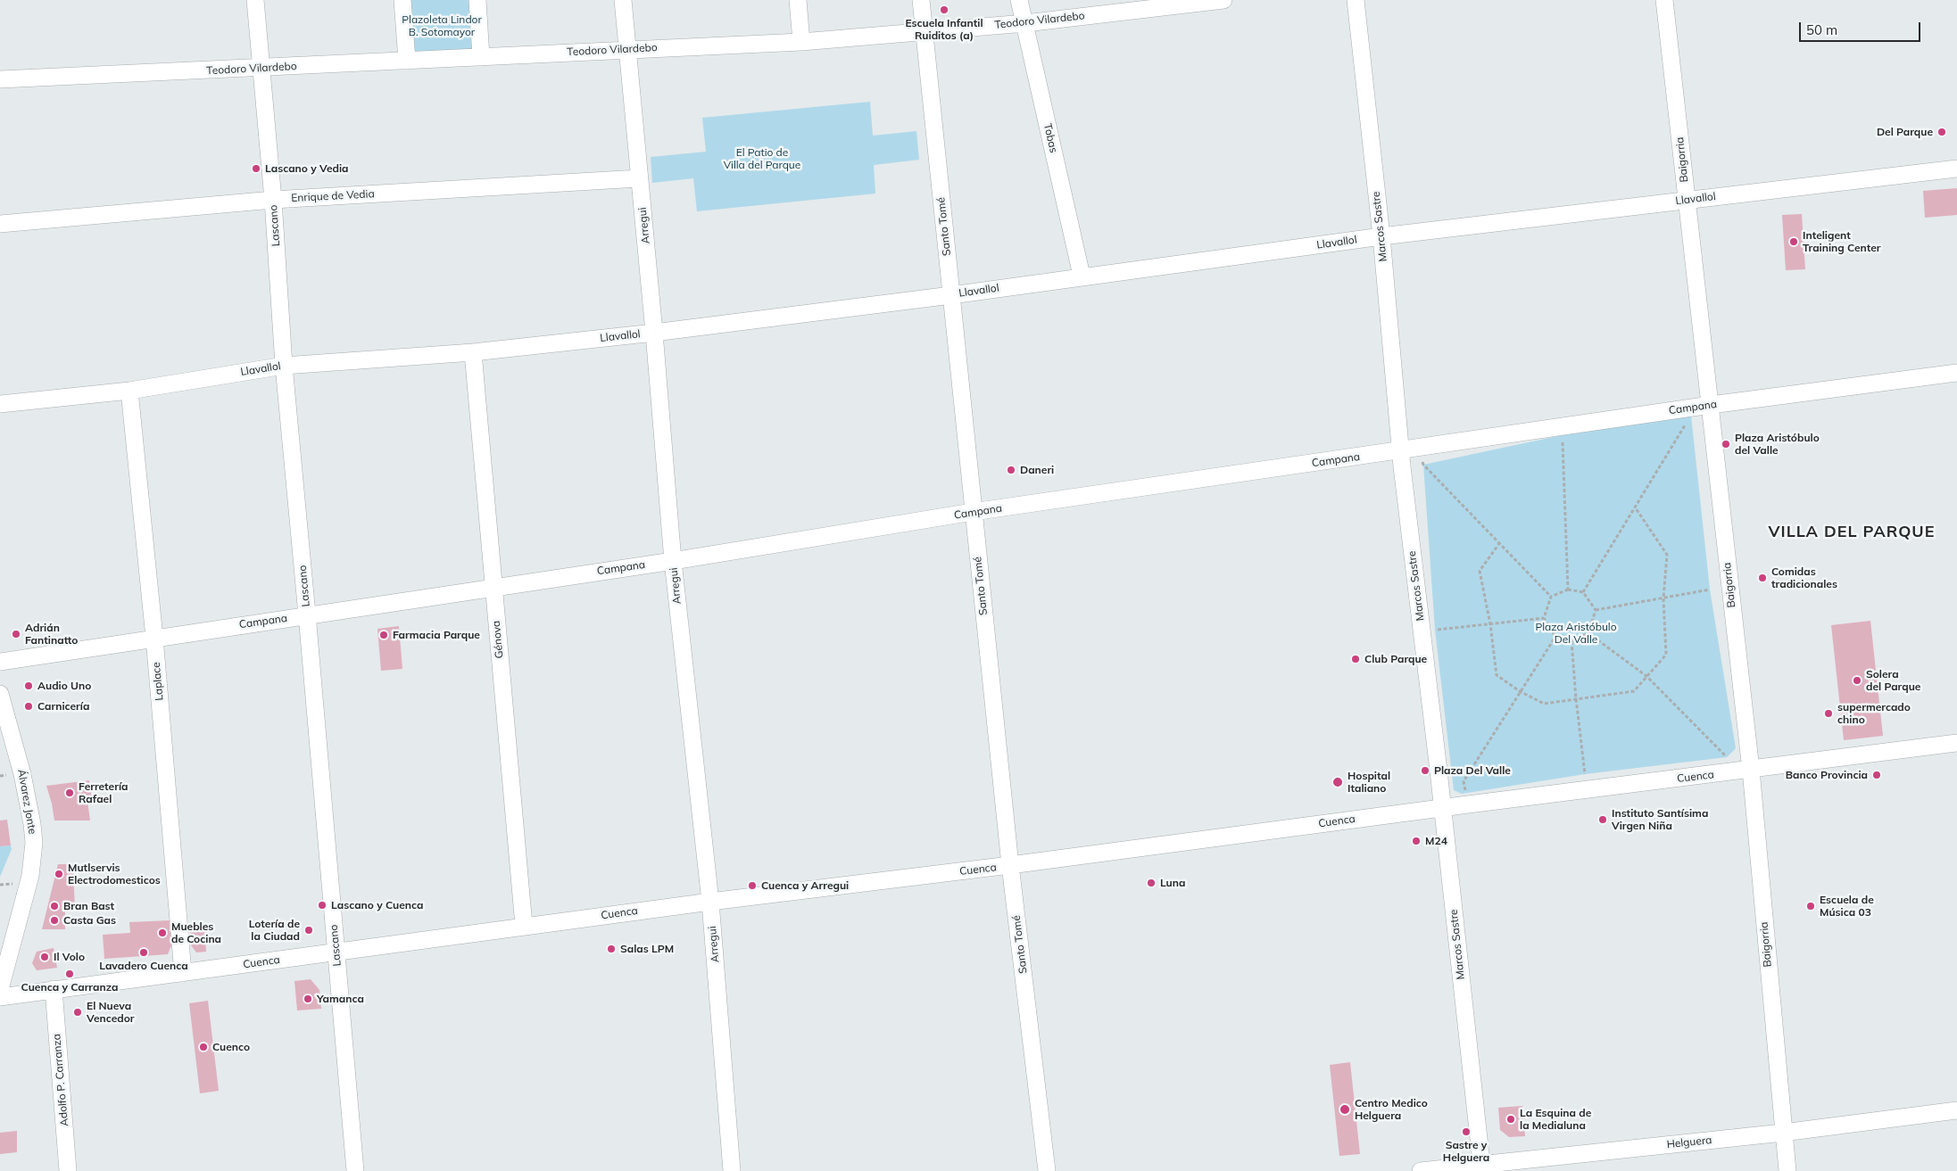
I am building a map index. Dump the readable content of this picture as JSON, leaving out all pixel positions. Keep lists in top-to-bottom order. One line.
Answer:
{"streets":{"street":["Teodoro Vilardebo","Tobas","Baigorria","Enrique de Vedia","Llavallol","Lascano","Arregui","Santo Tomé","Marcos Sastre","Campana","Génova","Laplace","Cuenca","Álvarez Jonte","Adolfo P. Carranza","Helguera"]},"crossings":[["Teodoro Vilardebo","Tobas"],["Teodoro Vilardebo","Lascano"],["Teodoro Vilardebo","Arregui"],["Teodoro Vilardebo","Santo Tomé"],["Tobas","Llavallol"],["Baigorria","Llavallol"],["Baigorria","Campana"],["Baigorria","Cuenca"],["Baigorria","Helguera"],["Enrique de Vedia","Lascano"],["Enrique de Vedia","Arregui"],["Llavallol","Lascano"],["Llavallol","Arregui"],["Llavallol","Santo Tomé"],["Llavallol","Marcos Sastre"],["Llavallol","Génova"],["Llavallol","Laplace"],["Lascano","Campana"],["Lascano","Cuenca"],["Arregui","Campana"],["Arregui","Cuenca"],["Santo Tomé","Campana"],["Santo Tomé","Cuenca"],["Marcos Sastre","Campana"],["Marcos Sastre","Cuenca"],["Marcos Sastre","Helguera"],["Campana","Génova"],["Campana","Laplace"],["Génova","Cuenca"],["Laplace","Cuenca"],["Cuenca","Adolfo P. Carranza"]],"districts":["VILLA DEL PARQUE"],"parks":["Plazoleta Lindor B. Sotomayor","El Patio de Villa del Parque","Plaza Aristóbulo Del Valle"],"places":["Escuela Infantil Ruiditos (a)","Del Parque","Lascano y Vedia","Inteligent Training Center","Plaza Aristóbulo del Valle","Daneri","Comidas tradicionales","Adrián Fantinatto","Farmacia Parque","Club Parque","Solera del Parque","Audio Uno","Carnicería","supermercado chino","Plaza Del Valle","Banco Provincia","Hospital Italiano","Ferretería Rafael","Instituto Santísima Virgen Niña","M24","Mutlservis Electrodomesticos","Luna","Cuenca y Arregui","Lascano y Cuenca","Bran Bast","Escuela de Música 03","Casta Gas","Lotería de la Ciudad","Muebles de Cocina","Salas LPM","Lavadero Cuenca","Il Volo","Cuenca y Carranza","Yamanca","El Nueva Vencedor","Cuenco","Centro Medico Helguera","La Esquina de la Medialuna","Sastre y Helguera"],"scale_bar":"50 m"}
